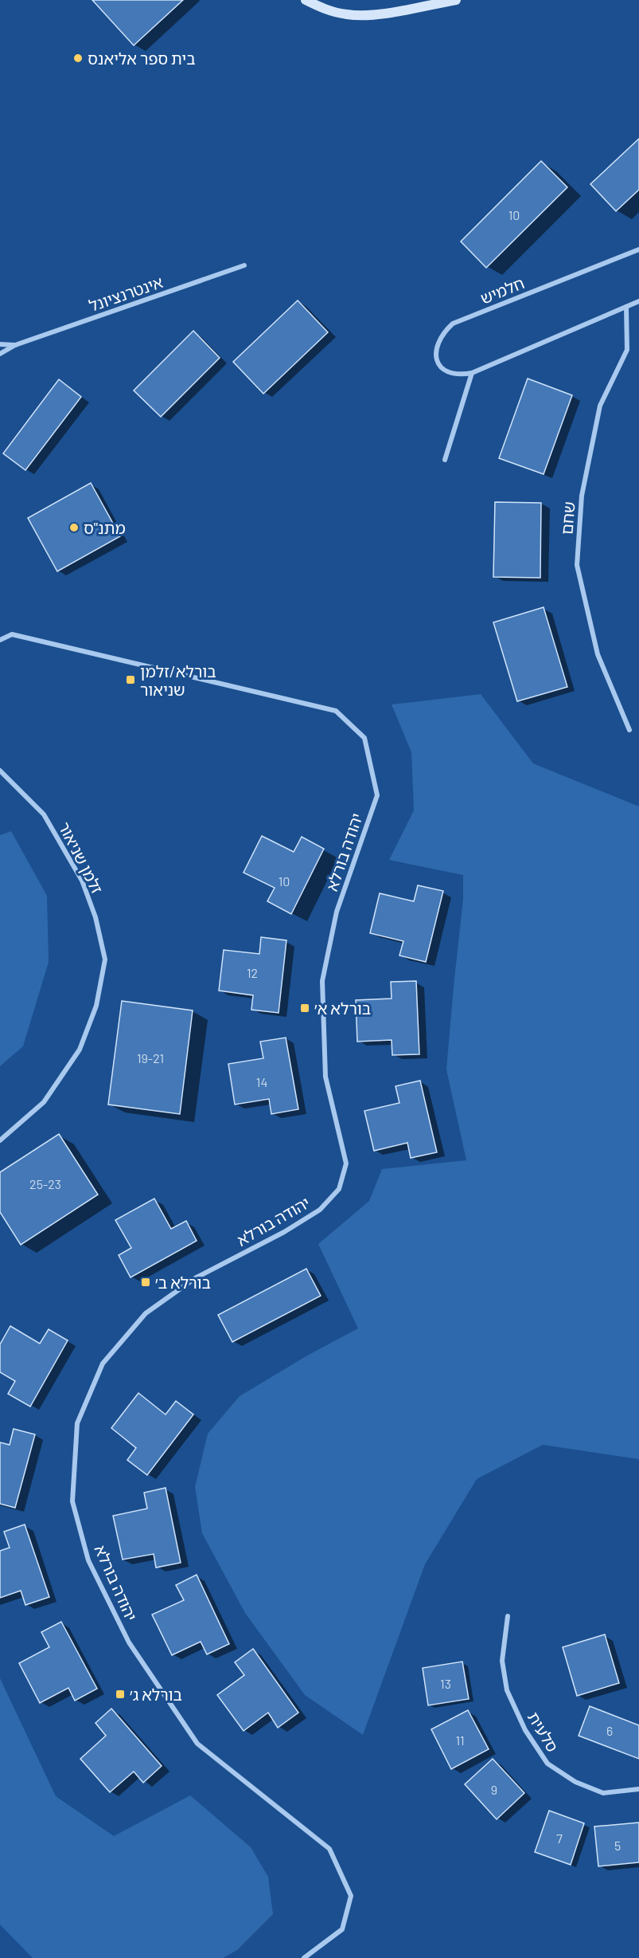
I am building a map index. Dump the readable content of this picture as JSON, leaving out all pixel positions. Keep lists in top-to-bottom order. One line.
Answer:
{"streets":{"street":["חלמיש","אינטרנציונל","שחם","יהודה בורלא","זלמן שניאור","סלעית"]},"crossings":[["חלמיש","שחם"]],"places":{"other":["בית ספר אליאנס","מתנ\"ס"],"transit":["בורלא/זלמן שניאור","בורלא א׳","בורלא ב׳","בורלא ג׳"]},"house_numbers":["10","10","12","19-21","14","25-23","13","6","11","9","7","5"]}
